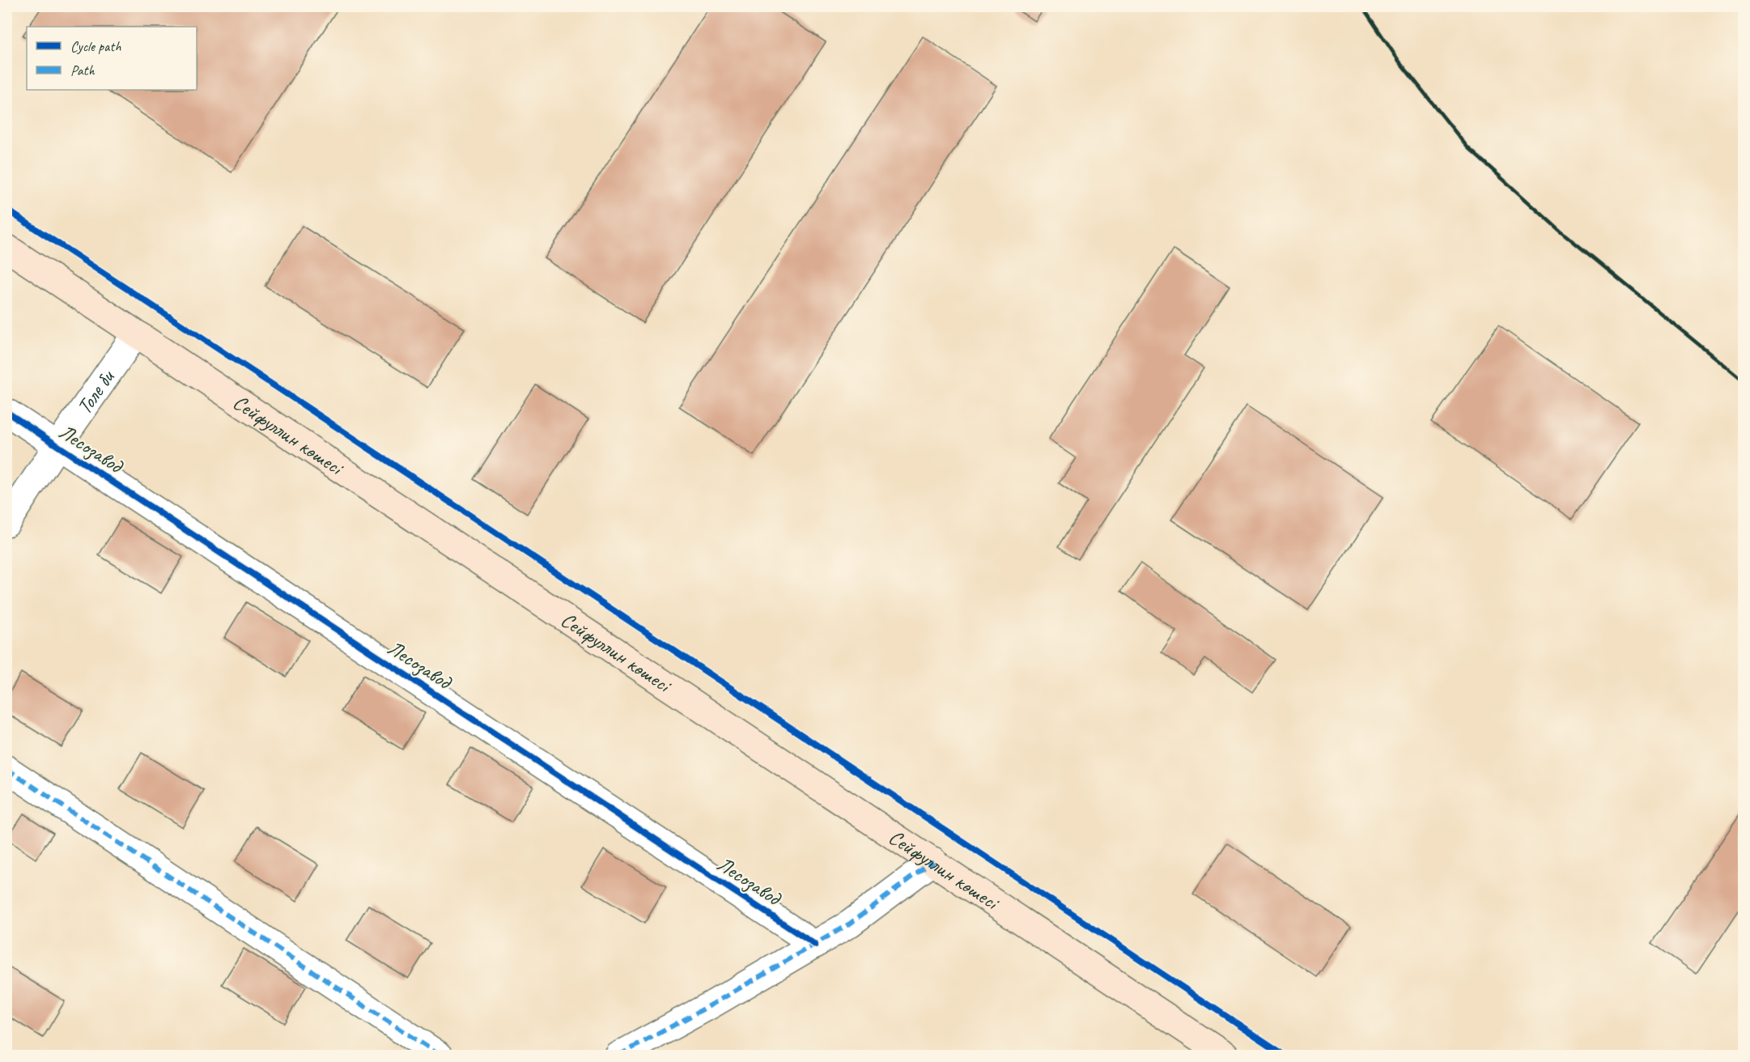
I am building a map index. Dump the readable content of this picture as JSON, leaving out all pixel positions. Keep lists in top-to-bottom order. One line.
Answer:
{"streets":{"main road":["Сейфуллин көшесі"],"street":["Толе би","Лесозавод"]},"crossings":[["Толе би","Сейфуллин көшесі"],["Толе би","Лесозавод"]],"legend":["Cycle path","Path"]}
